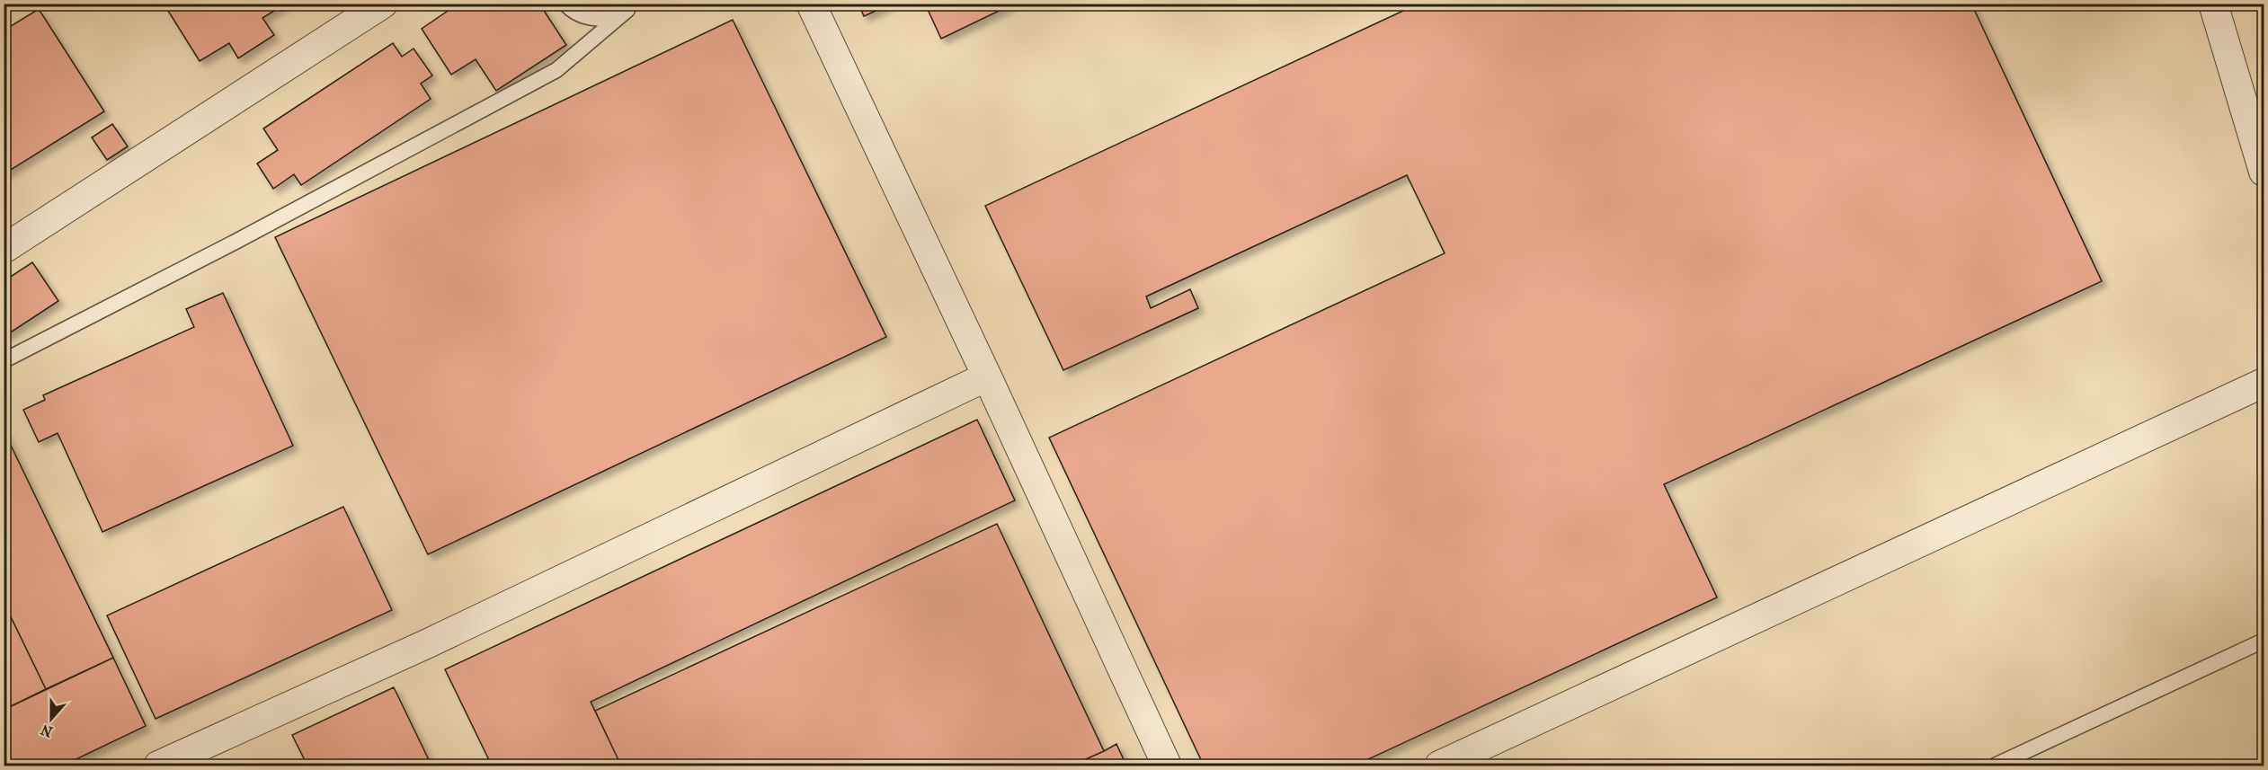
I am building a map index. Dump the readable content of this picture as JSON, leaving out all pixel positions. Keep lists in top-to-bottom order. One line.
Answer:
{"north":"bottom"}
